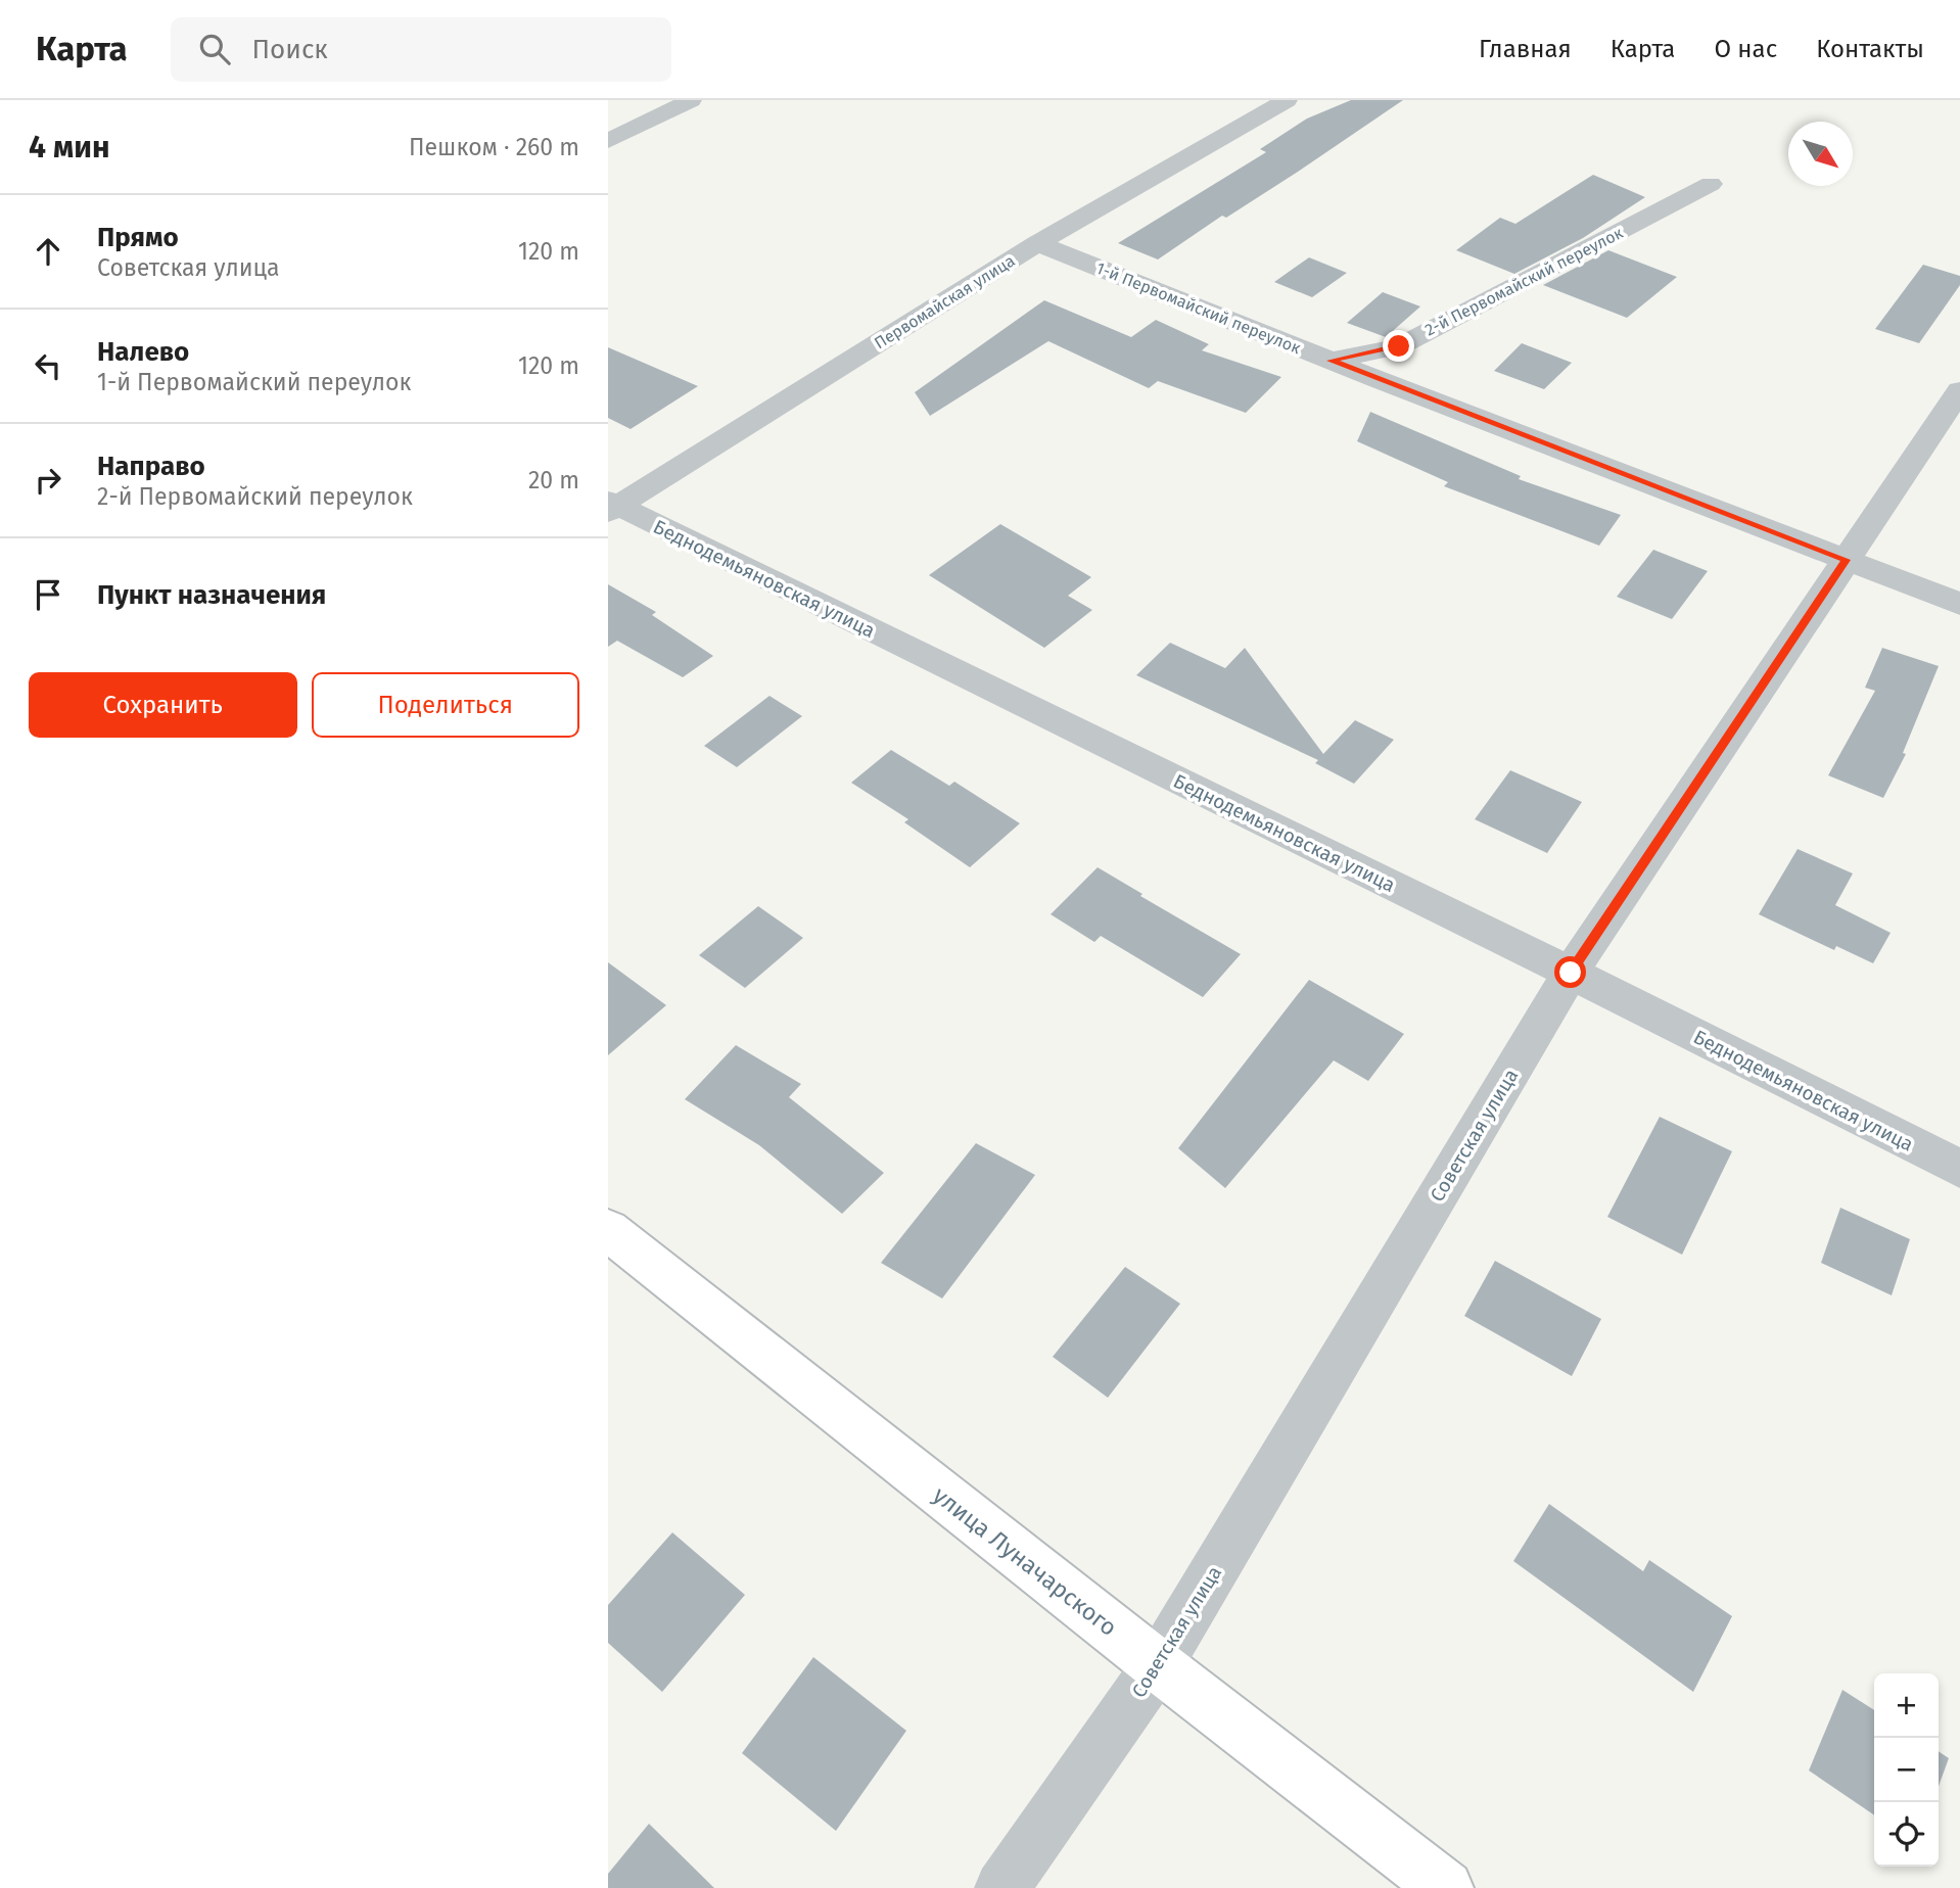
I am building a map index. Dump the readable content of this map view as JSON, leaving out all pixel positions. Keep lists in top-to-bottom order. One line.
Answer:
{"streets":{"main road":["улица Луначарского"],"street":["2-й Первомайский переулок","Первомайская улица","1-й Первомайский переулок","Беднодемьяновская улица","Советская улица"]},"crossings":[["2-й Первомайский переулок","1-й Первомайский переулок"],["Первомайская улица","1-й Первомайский переулок"],["Первомайская улица","Беднодемьяновская улица"],["1-й Первомайский переулок","Советская улица"],["Беднодемьяновская улица","Советская улица"],["Советская улица","улица Луначарского"]],"north":"bottom right","page":{"header":"Карта","search":"Поиск","nav":["Главная","Карта","О нас","Контакты"],"heading":["4 мин","Пешком · 260 m"],"list":[["Прямо","Советская улица","120 m"],["Налево","1-й Первомайский переулок","120 m"],["Направо","2-й Первомайский переулок","20 m"],"Пункт назначения"],"buttons":["Сохранить","Поделиться"],"map_buttons":["+","−"]}}
